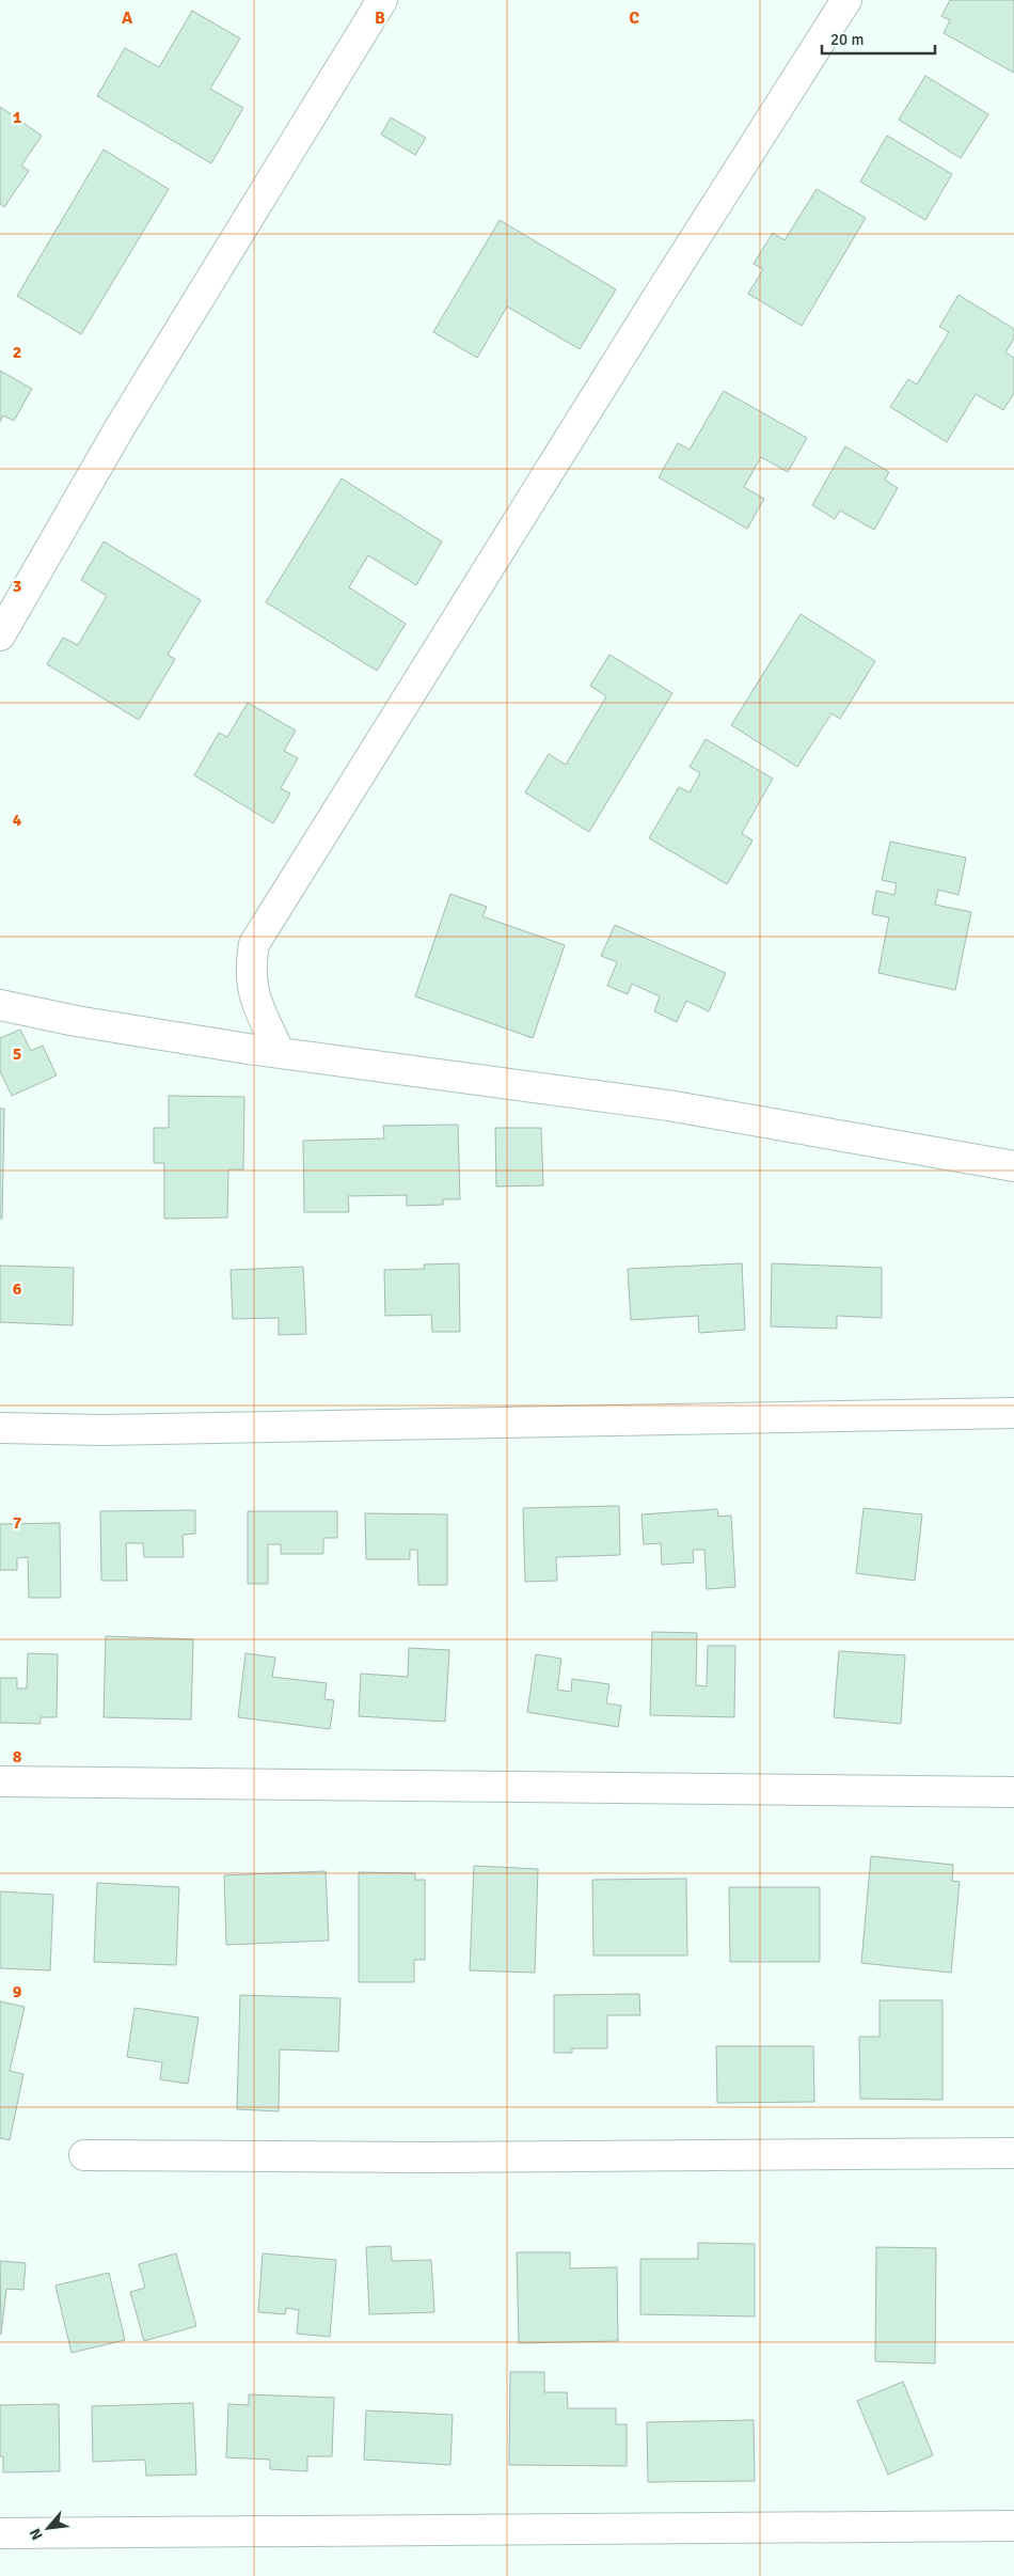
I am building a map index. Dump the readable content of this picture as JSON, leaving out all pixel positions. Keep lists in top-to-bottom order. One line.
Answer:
{"scale_bar":"20 m","north":"bottom left","grid":{"columns":["A","B","C"],"rows":["1","2","3","4","5","6","7","8","9"]}}
